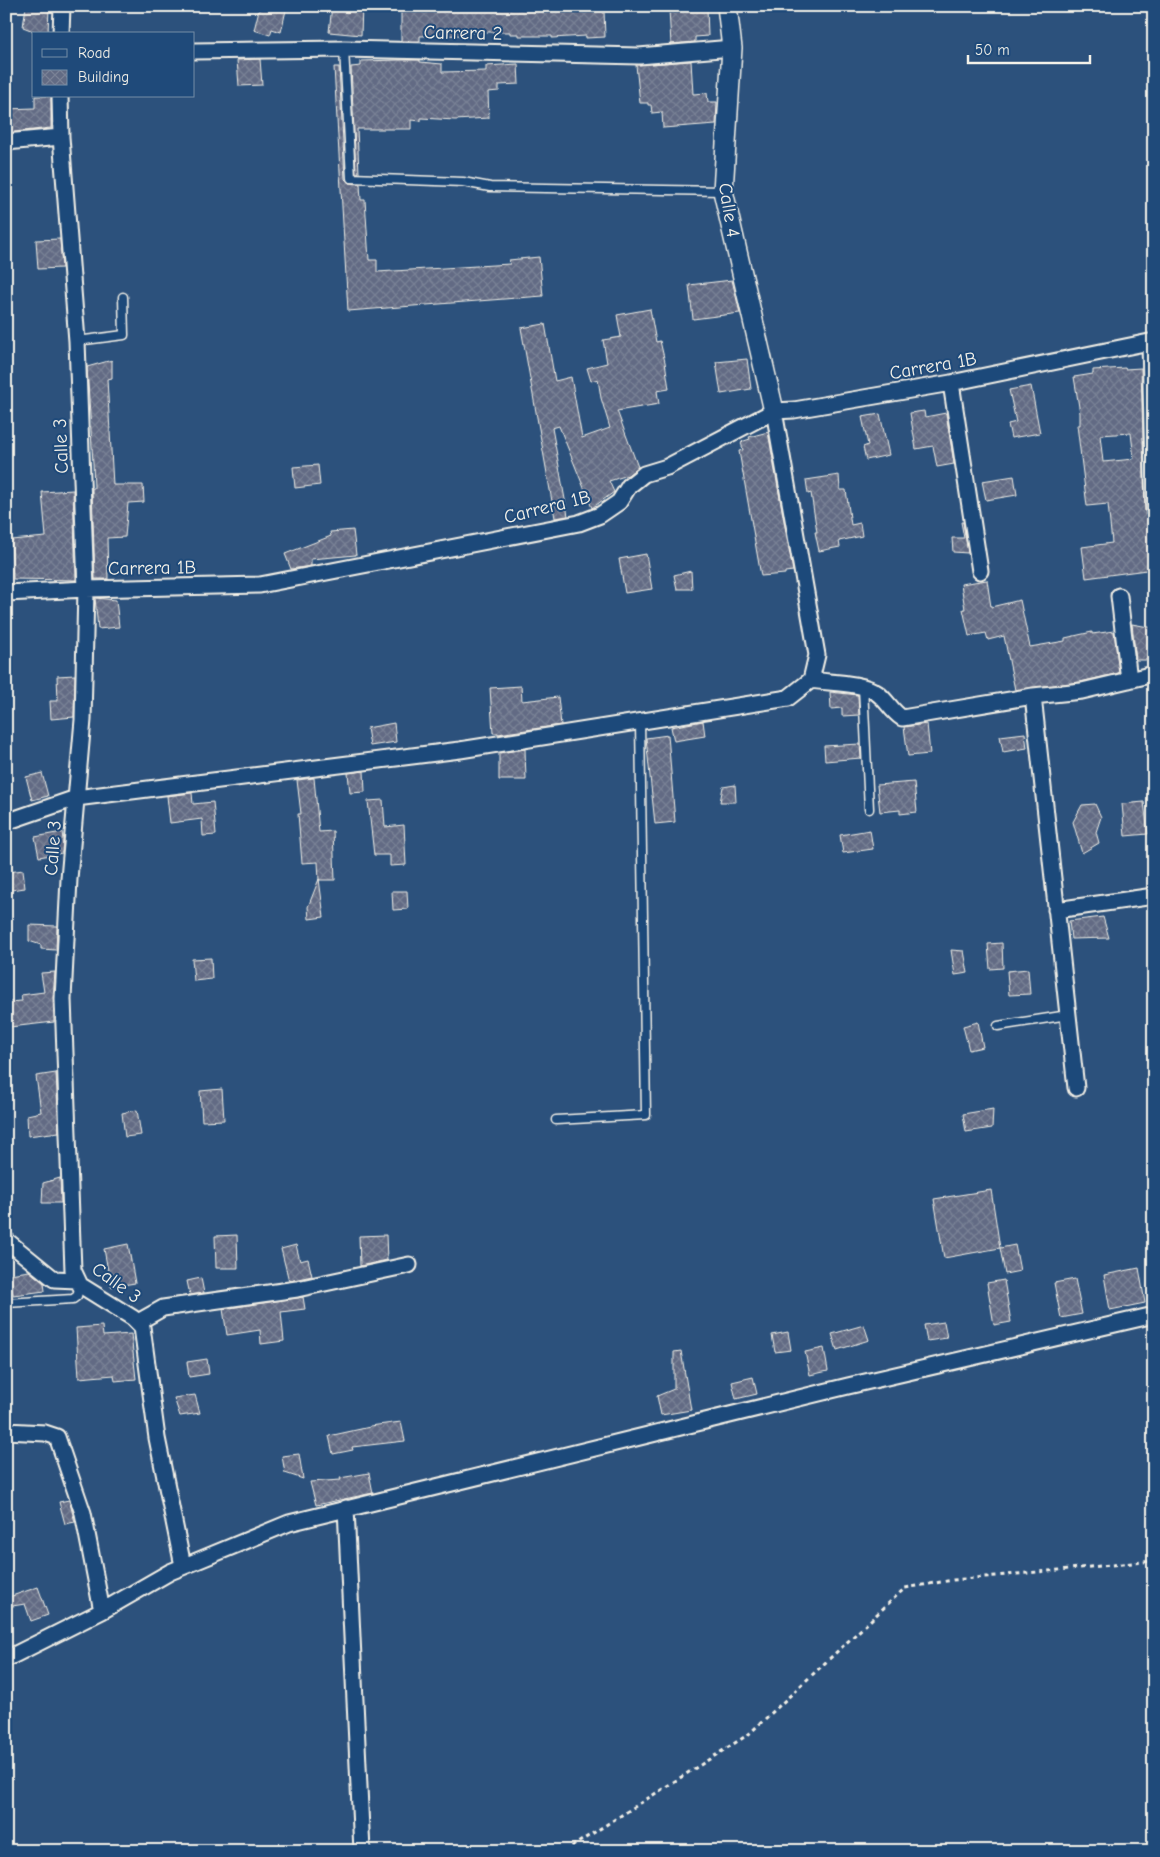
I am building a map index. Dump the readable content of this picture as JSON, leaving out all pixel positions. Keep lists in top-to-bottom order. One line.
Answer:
{"streets":{"street":["Carrera 2","Calle 4","Carrera 1B","Calle 3"]},"crossings":[["Carrera 2","Calle 4"],["Calle 4","Carrera 1B"],["Carrera 1B","Calle 3"]],"legend":["Road","Building"],"scale_bar":"50 m"}
